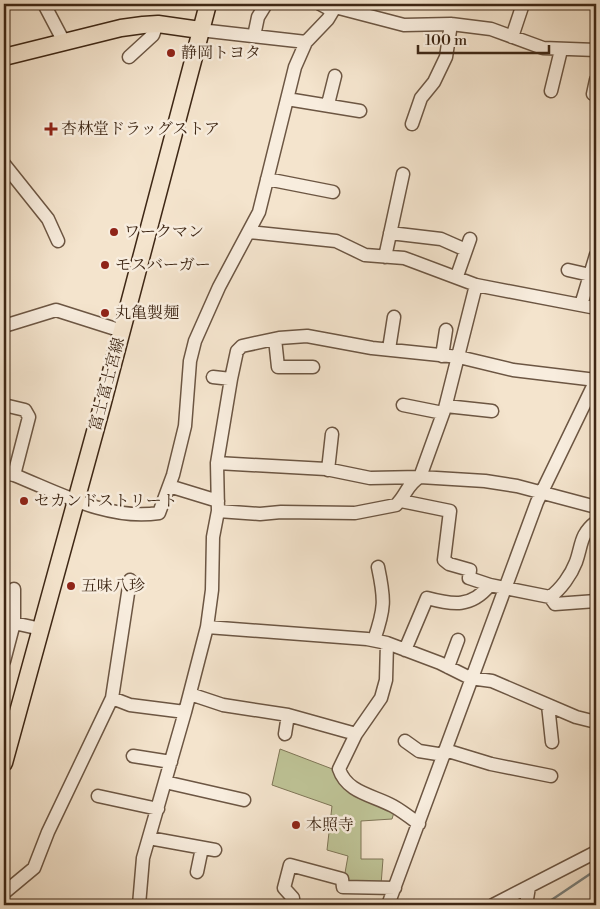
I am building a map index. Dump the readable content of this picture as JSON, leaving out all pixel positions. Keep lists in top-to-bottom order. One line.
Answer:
{"streets":{"main road":["富士富士宮線"]},"places":{"other":["静岡トヨタ","ワークマン","モスバーガー","丸亀製麺","セカンドストリート","五味八珍","本照寺"],"health":["杏林堂ドラッグストア"]},"scale_bar":"100 m"}
